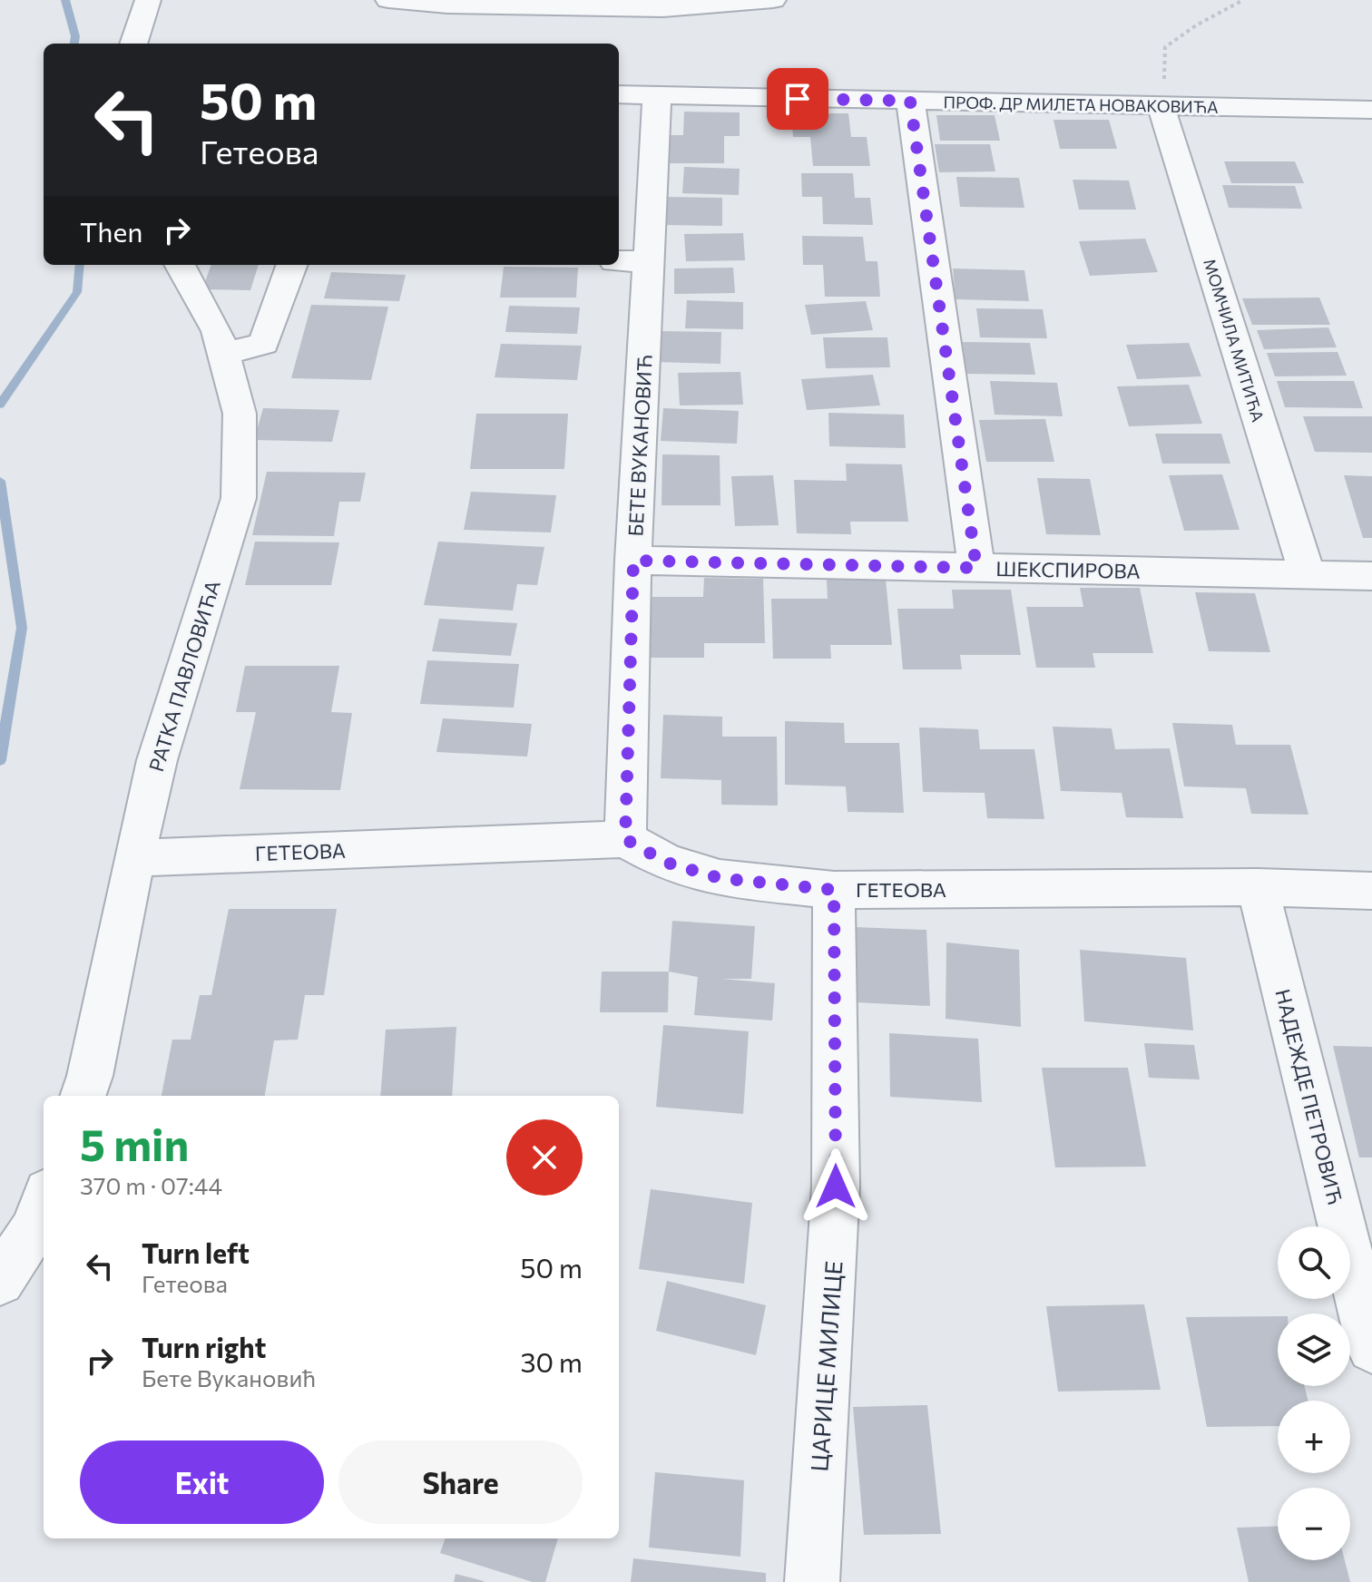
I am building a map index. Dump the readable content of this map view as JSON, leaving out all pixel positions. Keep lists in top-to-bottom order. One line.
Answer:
{"streets":{"street":["ПРОФ. ДР МИЛЕТА НОВАКОВИЋА","МОМЧИЛА МИТИЋА","БЕТЕ ВУКАНОВИЋ","ШЕКСПИРОВА","РАТКА ПАВЛОВИЋА","ГЕТЕОВА","НАДЕЖДЕ ПЕТРОВИЋ","ЦАРИЦЕ МИЛИЦЕ"]},"crossings":[["ПРОФ. ДР МИЛЕТА НОВАКОВИЋА","МОМЧИЛА МИТИЋА"],["ПРОФ. ДР МИЛЕТА НОВАКОВИЋА","БЕТЕ ВУКАНОВИЋ"],["МОМЧИЛА МИТИЋА","ШЕКСПИРОВА"],["БЕТЕ ВУКАНОВИЋ","ШЕКСПИРОВА"],["БЕТЕ ВУКАНОВИЋ","ГЕТЕОВА"],["РАТКА ПАВЛОВИЋА","ГЕТЕОВА"],["ГЕТЕОВА","НАДЕЖДЕ ПЕТРОВИЋ"],["ГЕТЕОВА","ЦАРИЦЕ МИЛИЦЕ"]],"page":{"turn":["50 m","Гетеова"],"then":"Then","heading":["5 min","370 m · 07:44"],"list":[{"name":"Turn left","note":"Гетеова","value":"50 m"},{"name":"Turn right","note":"Бете Вукановић","value":"30 m"}],"map_buttons":["+","−"],"buttons":["Exit","Share"]}}
